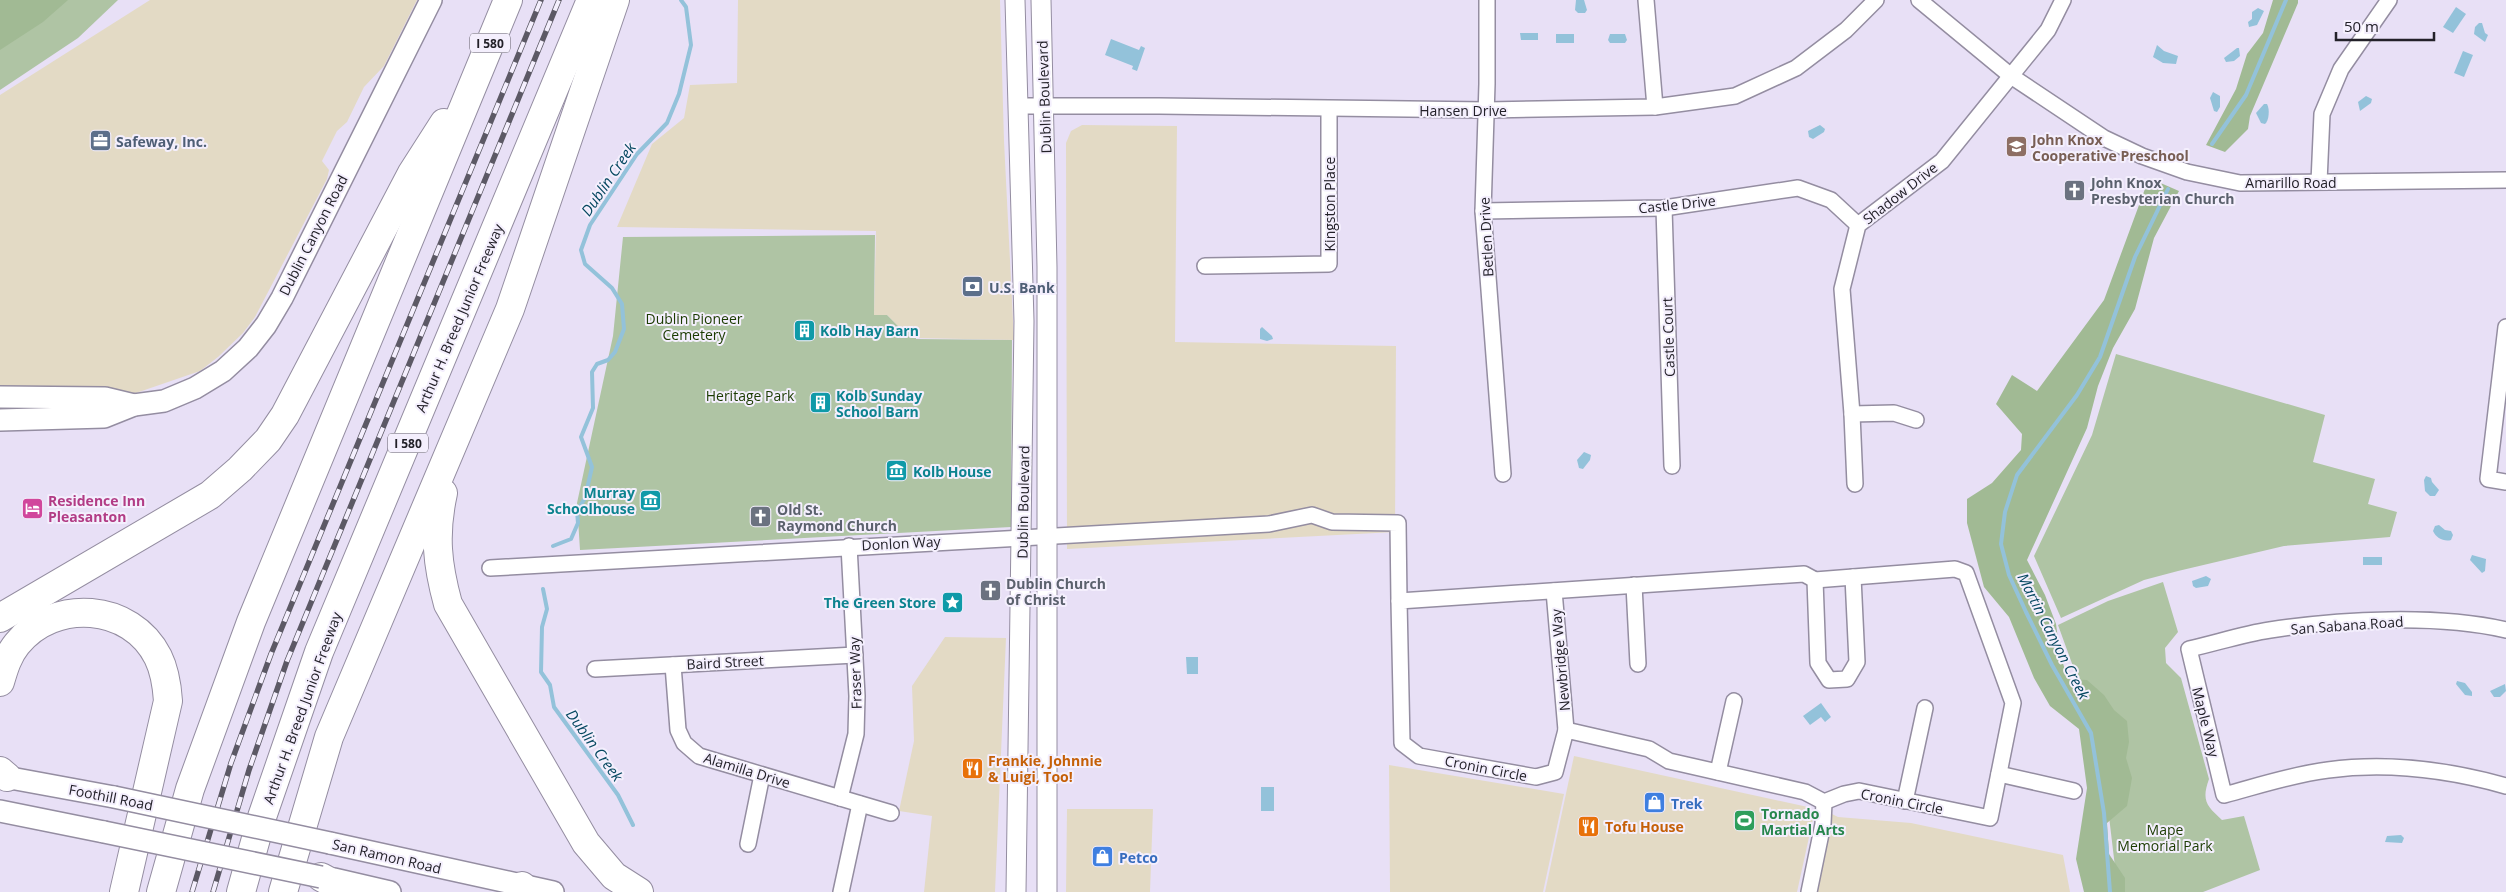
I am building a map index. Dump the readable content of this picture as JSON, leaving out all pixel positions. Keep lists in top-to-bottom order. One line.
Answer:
{"streets":{"highway":["I 580","Arthur H. Breed Junior Freeway"],"main road":["Dublin Canyon Road","Foothill Road","San Ramon Road"],"street":["Dublin Boulevard","Hansen Drive","Amarillo Road","Shadow Drive","Kingston Place","Castle Drive","Betlen Drive","Castle Court","Donlon Way","San Sabana Road","Newbridge Way","Baird Street","Fraser Way","Maple Way","Cronin Circle","Alamilla Drive"]},"crossings":[["Dublin Boulevard","Hansen Drive"],["Dublin Boulevard","Donlon Way"],["Hansen Drive","Kingston Place"],["Hansen Drive","Betlen Drive"],["Amarillo Road","Shadow Drive"],["Shadow Drive","Castle Drive"],["Castle Drive","Betlen Drive"],["Castle Drive","Castle Court"],["Donlon Way","Fraser Way"],["Donlon Way","Cronin Circle"],["San Sabana Road","Maple Way"],["Newbridge Way","Cronin Circle"],["Baird Street","Fraser Way"],["Baird Street","Alamilla Drive"],["Fraser Way","Alamilla Drive"],["Foothill Road","San Ramon Road"]],"water":["Dublin Creek","Martin Canyon Creek"],"parks":["Dublin Pioneer Cemetery","Heritage Park","Mape Memorial Park"],"places":{"office":["Safeway, Inc."],"school or university":["John Knox Cooperative Preschool"],"church":["John Knox Presbyterian Church","Old St. Raymond Church","Dublin Church of Christ"],"bank":["U.S. Bank"],"building":["Kolb Hay Barn","Kolb Sunday School Barn"],"museum":["Kolb House","Murray Schoolhouse"],"hotel":["Residence Inn Pleasanton"],"place":["The Green Store"],"restaurant":["Frankie, Johnnie & Luigi, Too!","Tofu House"],"shop":["Trek","Petco"],"sports":["Tornado Martial Arts"]},"scale_bar":"50 m"}
